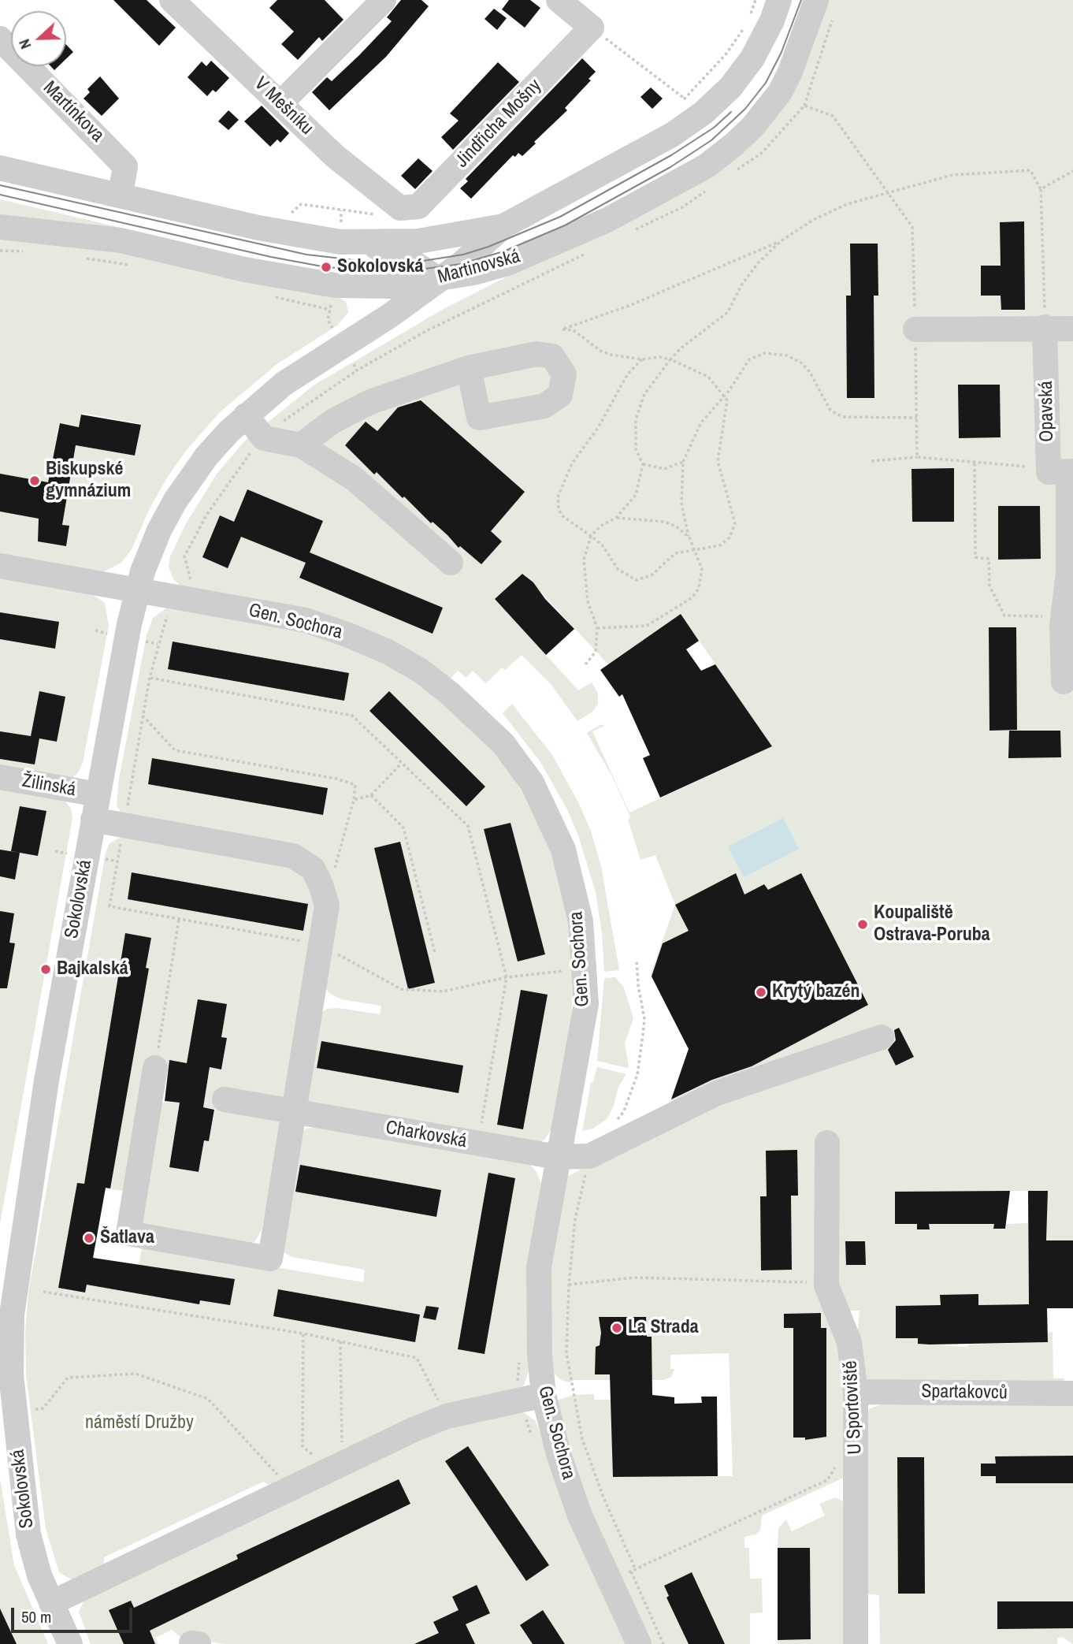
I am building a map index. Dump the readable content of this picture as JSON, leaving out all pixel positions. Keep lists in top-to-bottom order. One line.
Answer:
{"streets":{"street":["V Mešníku","Martínkova","Jindřicha Mošny","Martinovská","Opavská","Gen. Sochora","Žilinská","Sokolovská","Charkovská","Spartakovců","U Sportoviště"]},"crossings":[["V Mešníku","Jindřicha Mošny"],["Martínkova","Martinovská"],["Martinovská","Sokolovská"],["Gen. Sochora","Sokolovská"],["Gen. Sochora","Charkovská"],["Žilinská","Sokolovská"],["Spartakovců","U Sportoviště"]],"parks":["náměstí Družby"],"places":["Sokolovská","Biskupské gymnázium","Koupaliště Ostrava-Poruba","Bajkalská","Krytý bazén","Šatlava","La Strada"],"scale_bar":"50 m","north":"left"}
